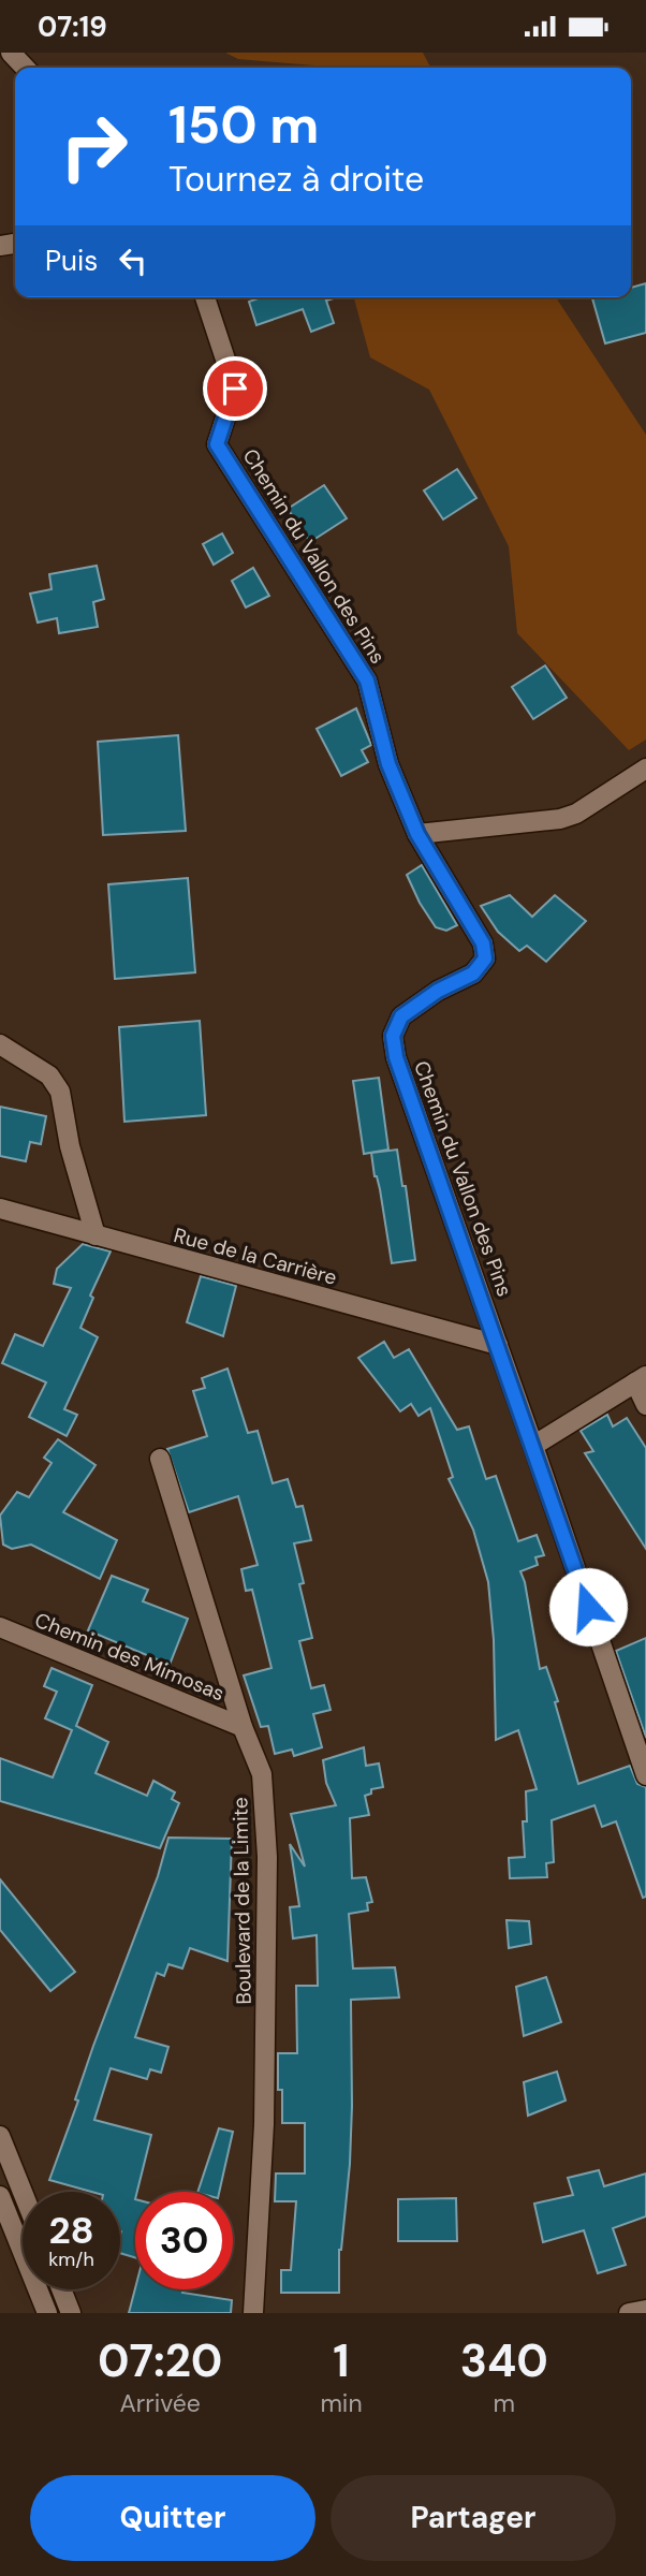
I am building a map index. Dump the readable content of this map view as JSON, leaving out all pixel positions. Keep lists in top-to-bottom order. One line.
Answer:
{"streets":{"street":["Chemin du Vallon des Pins","Rue de la Carrière","Chemin des Mimosas","Boulevard de la Limite"]},"crossings":[["Chemin du Vallon des Pins","Rue de la Carrière"],["Chemin des Mimosas","Boulevard de la Limite"]],"page":{"status":"07:19","turn":["150 m","Tournez à droite"],"then":"Puis","speed":"28 km/h","limit":"30","eta":["07:20","Arrivée","1","min","340","m"],"buttons":["Quitter","Partager"]}}
